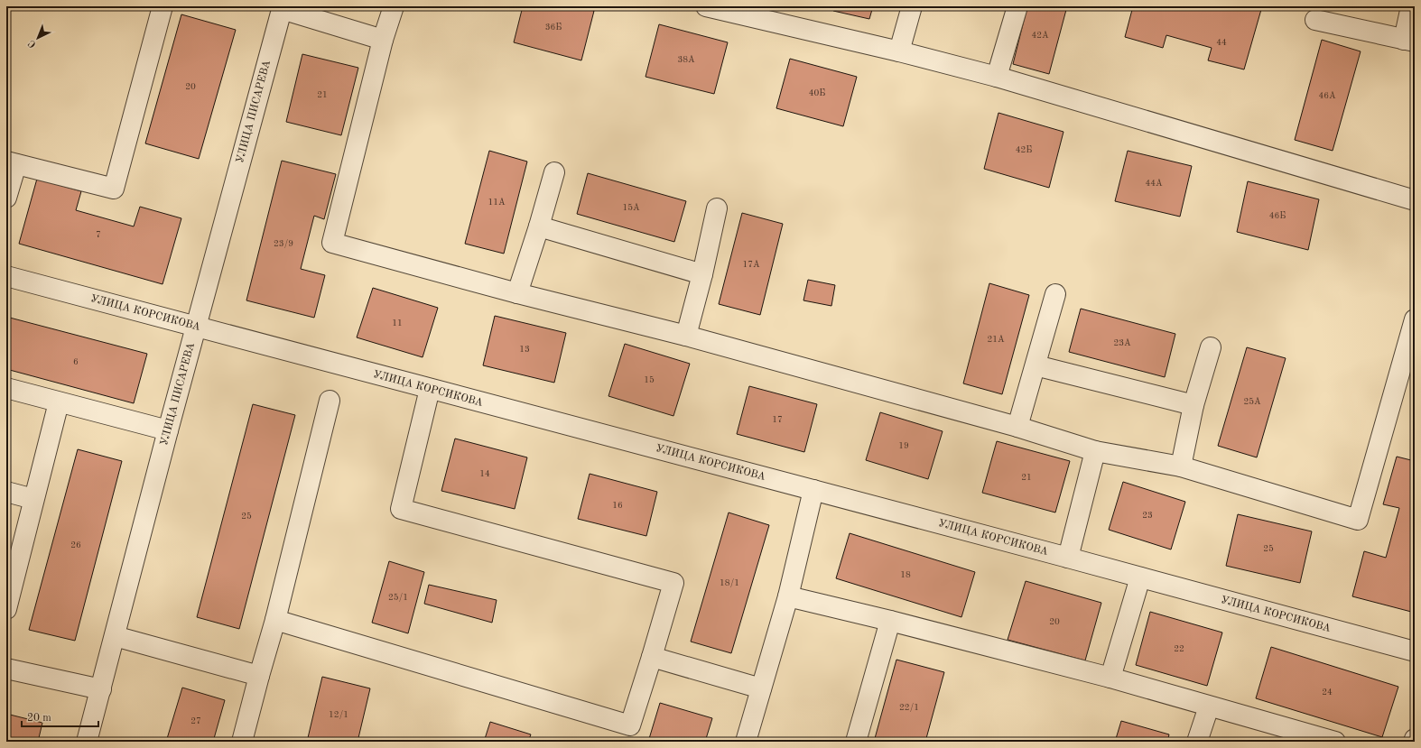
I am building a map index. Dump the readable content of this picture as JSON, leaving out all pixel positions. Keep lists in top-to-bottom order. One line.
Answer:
{"streets":{"street":["УЛИЦА ПИСАРЕВА","УЛИЦА КОРСИКОВА"]},"crossings":[["УЛИЦА ПИСАРЕВА","УЛИЦА КОРСИКОВА"]],"house_numbers":["36Б","42А","44","38А","20","40Б","21","46А","42Б","44А","11А","15А","46Б","7","23/9","17А","11","21А","23А","13","6","15","25А","17","19","14","21","16","23","25","26","25","18","18/1","25/1","20","22","24","22/1","12/1","27"],"scale_bar":"20 m","north":"bottom left"}
